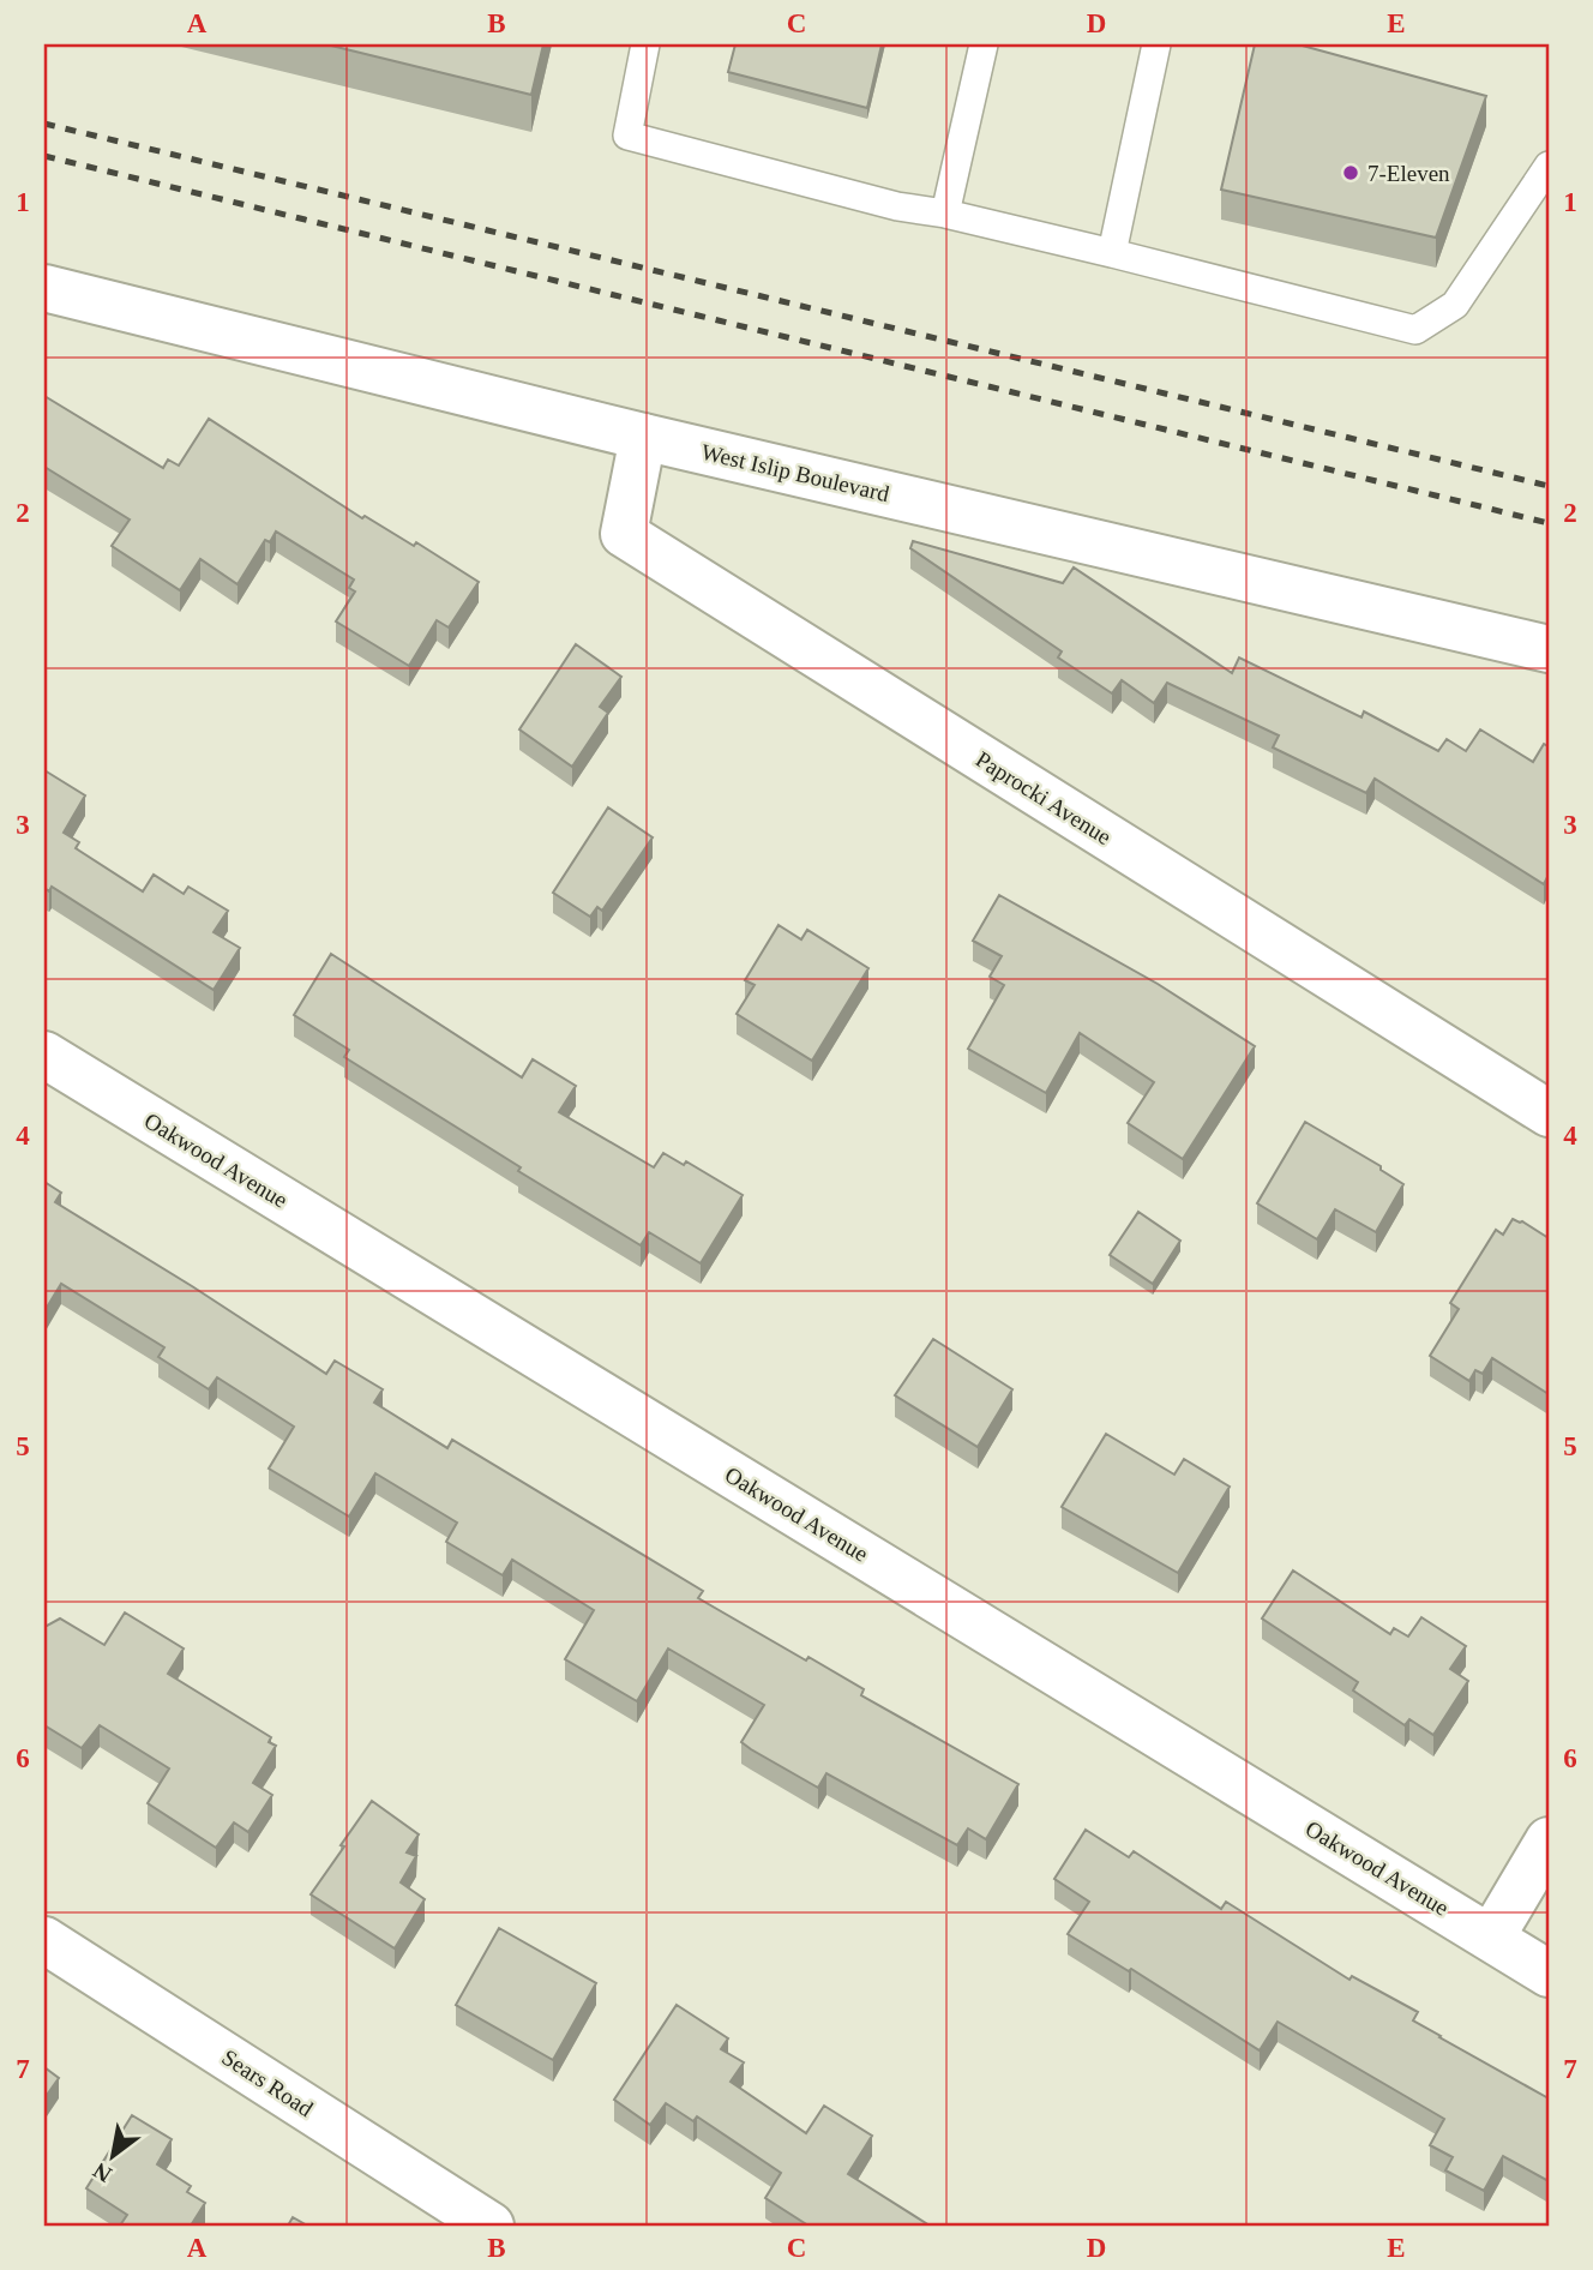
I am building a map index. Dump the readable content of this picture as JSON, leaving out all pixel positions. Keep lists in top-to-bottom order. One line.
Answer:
{"streets":{"street":["West Islip Boulevard","Paprocki Avenue","Oakwood Avenue","Sears Road"]},"crossings":[["West Islip Boulevard","Paprocki Avenue"]],"places":["7-Eleven"],"north":"bottom left","grid":{"columns":["A","B","C","D","E"],"rows":["1","2","3","4","5","6","7"]}}
